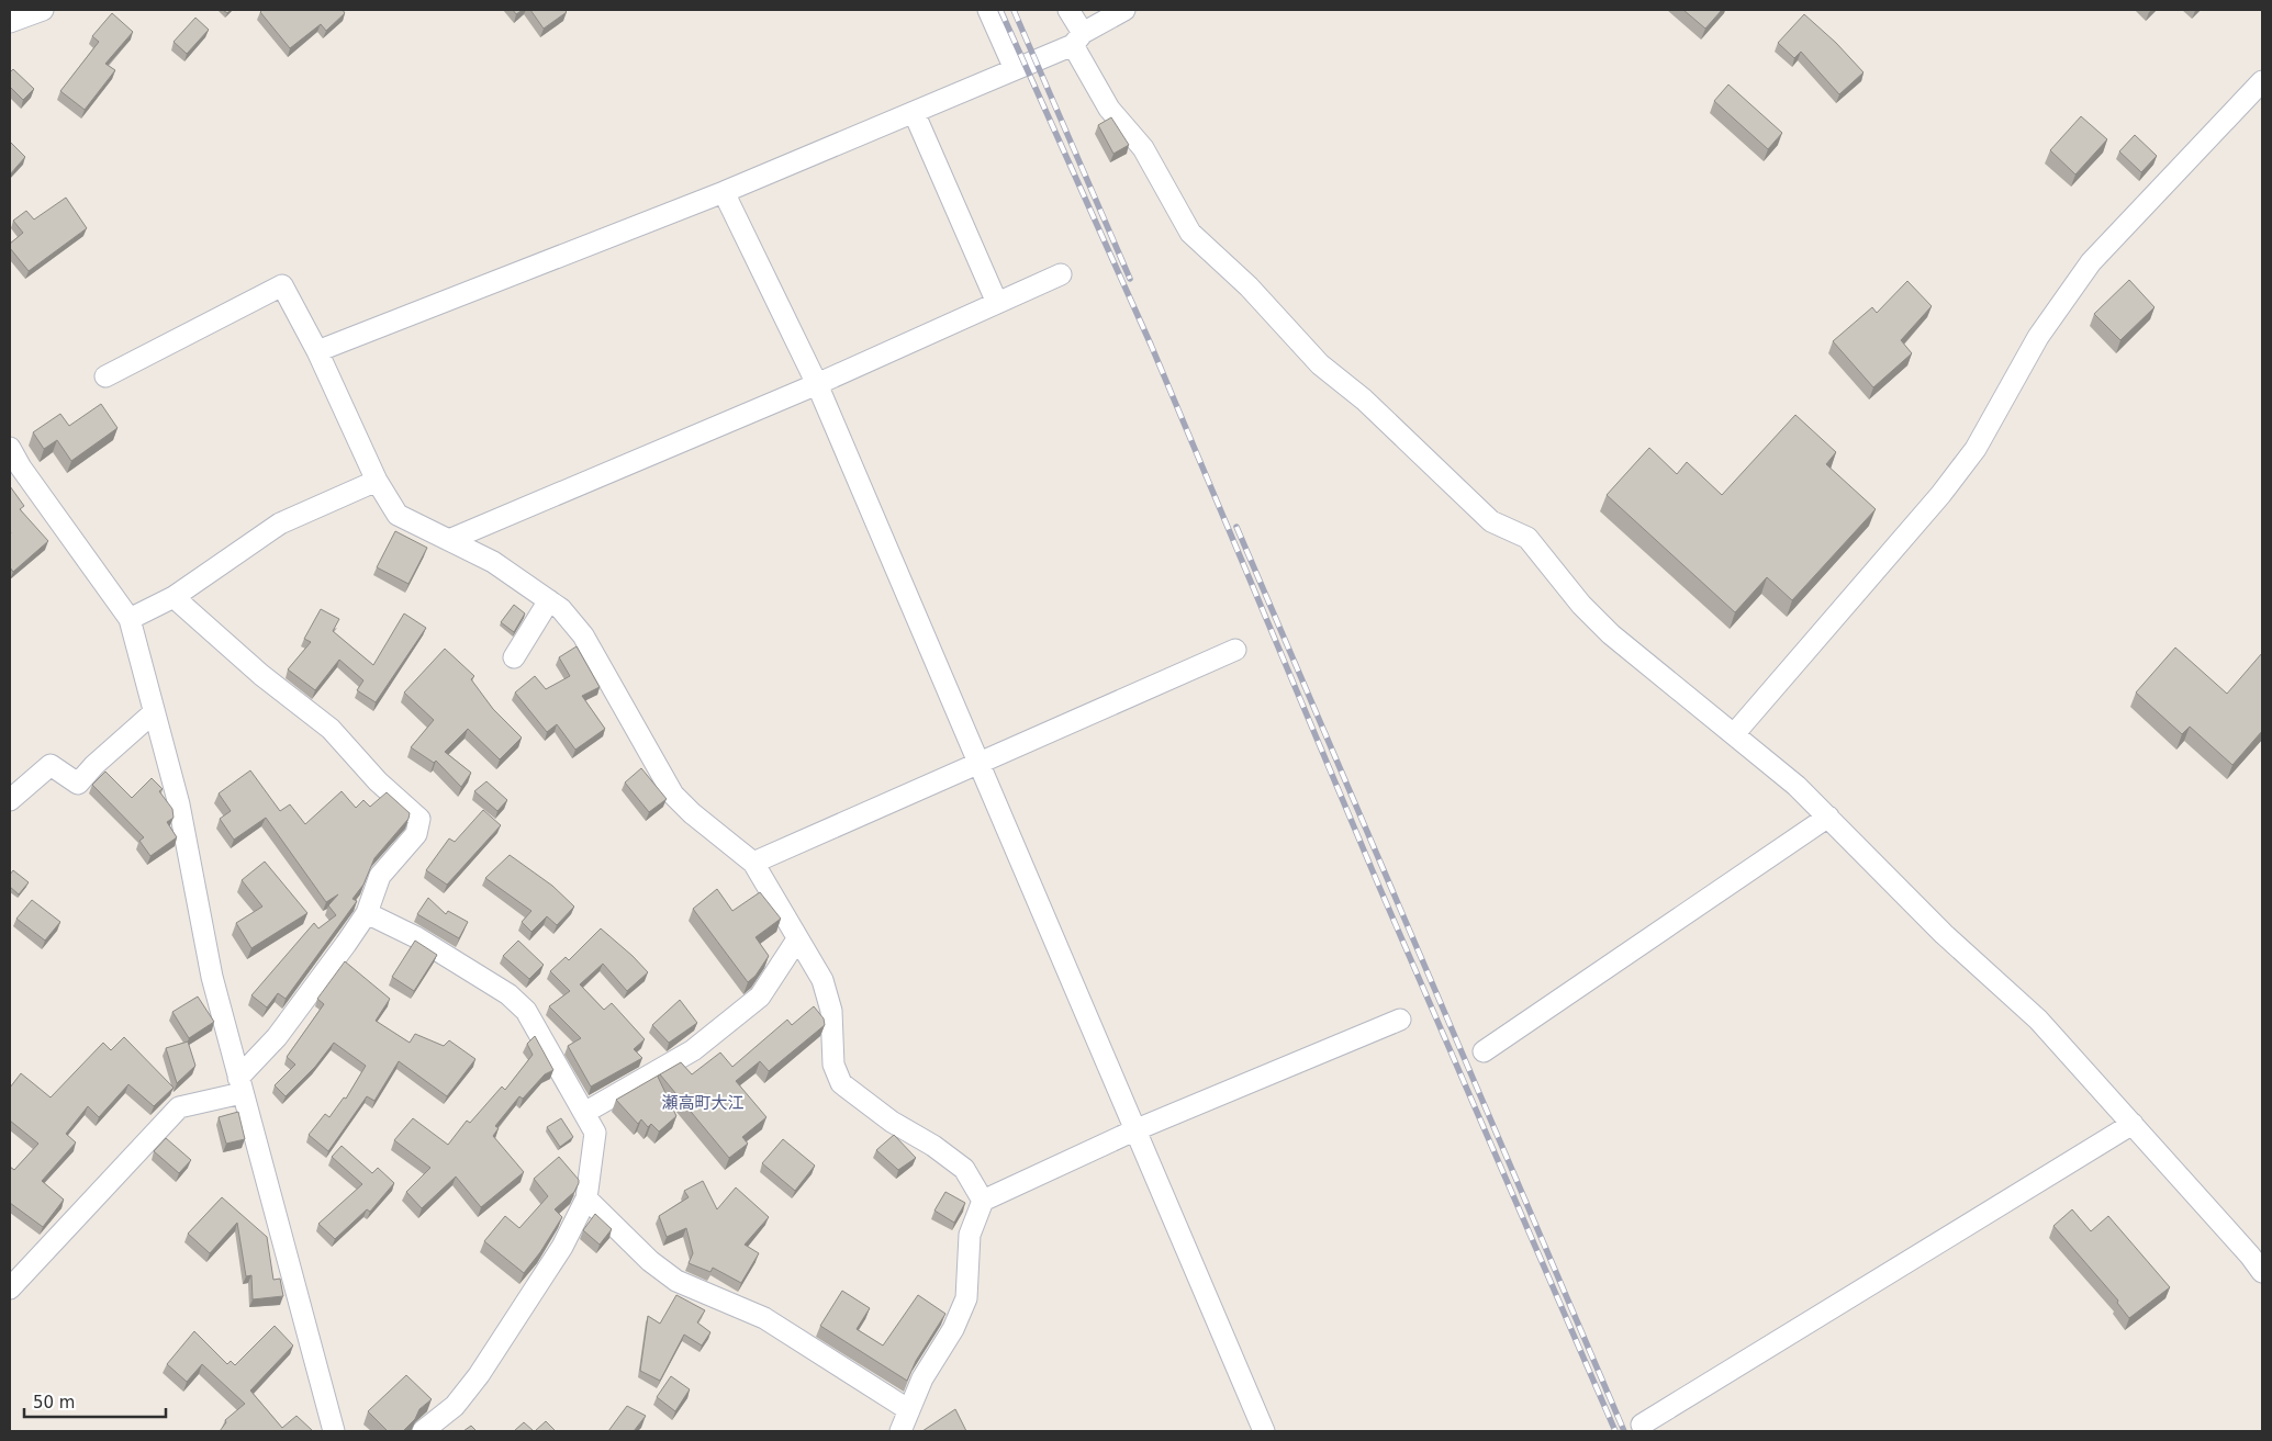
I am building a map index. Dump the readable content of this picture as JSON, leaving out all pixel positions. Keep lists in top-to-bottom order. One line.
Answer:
{"districts":["瀬高町大江"],"scale_bar":"50 m"}
